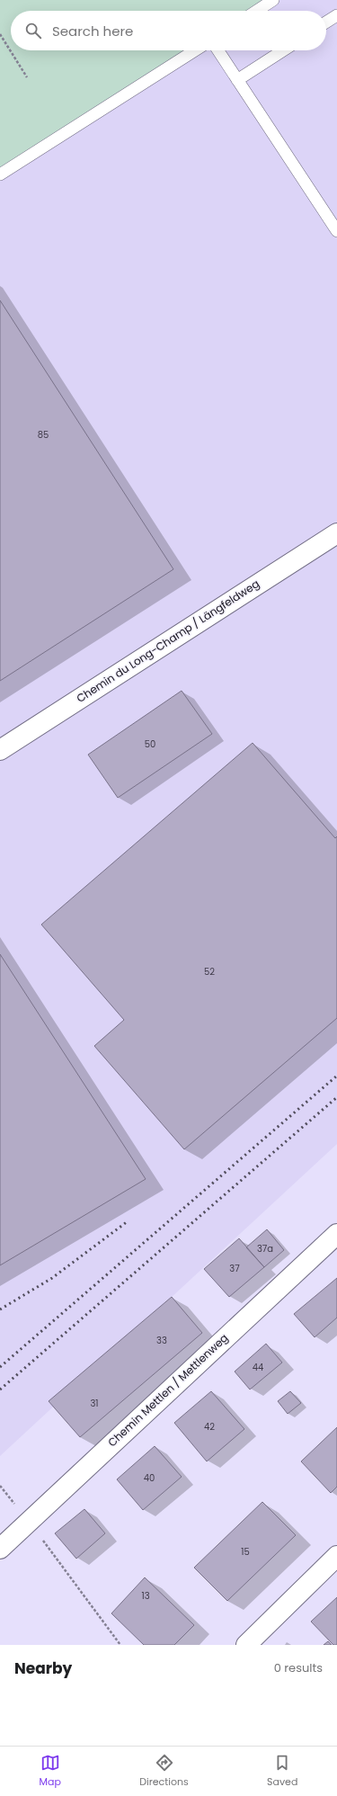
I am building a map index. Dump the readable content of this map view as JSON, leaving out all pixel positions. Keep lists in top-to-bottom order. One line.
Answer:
{"streets":{"street":["Chemin du Long-Champ / Längfeldweg","Chemin Mettlen / Mettlenweg"]},"house_numbers":["85","50","52","37a","37","33","44","31","42","40","15","13"],"page":{"search":"Search here","heading":["Nearby","0 results"],"nav":["Map","Directions","Saved"]}}
